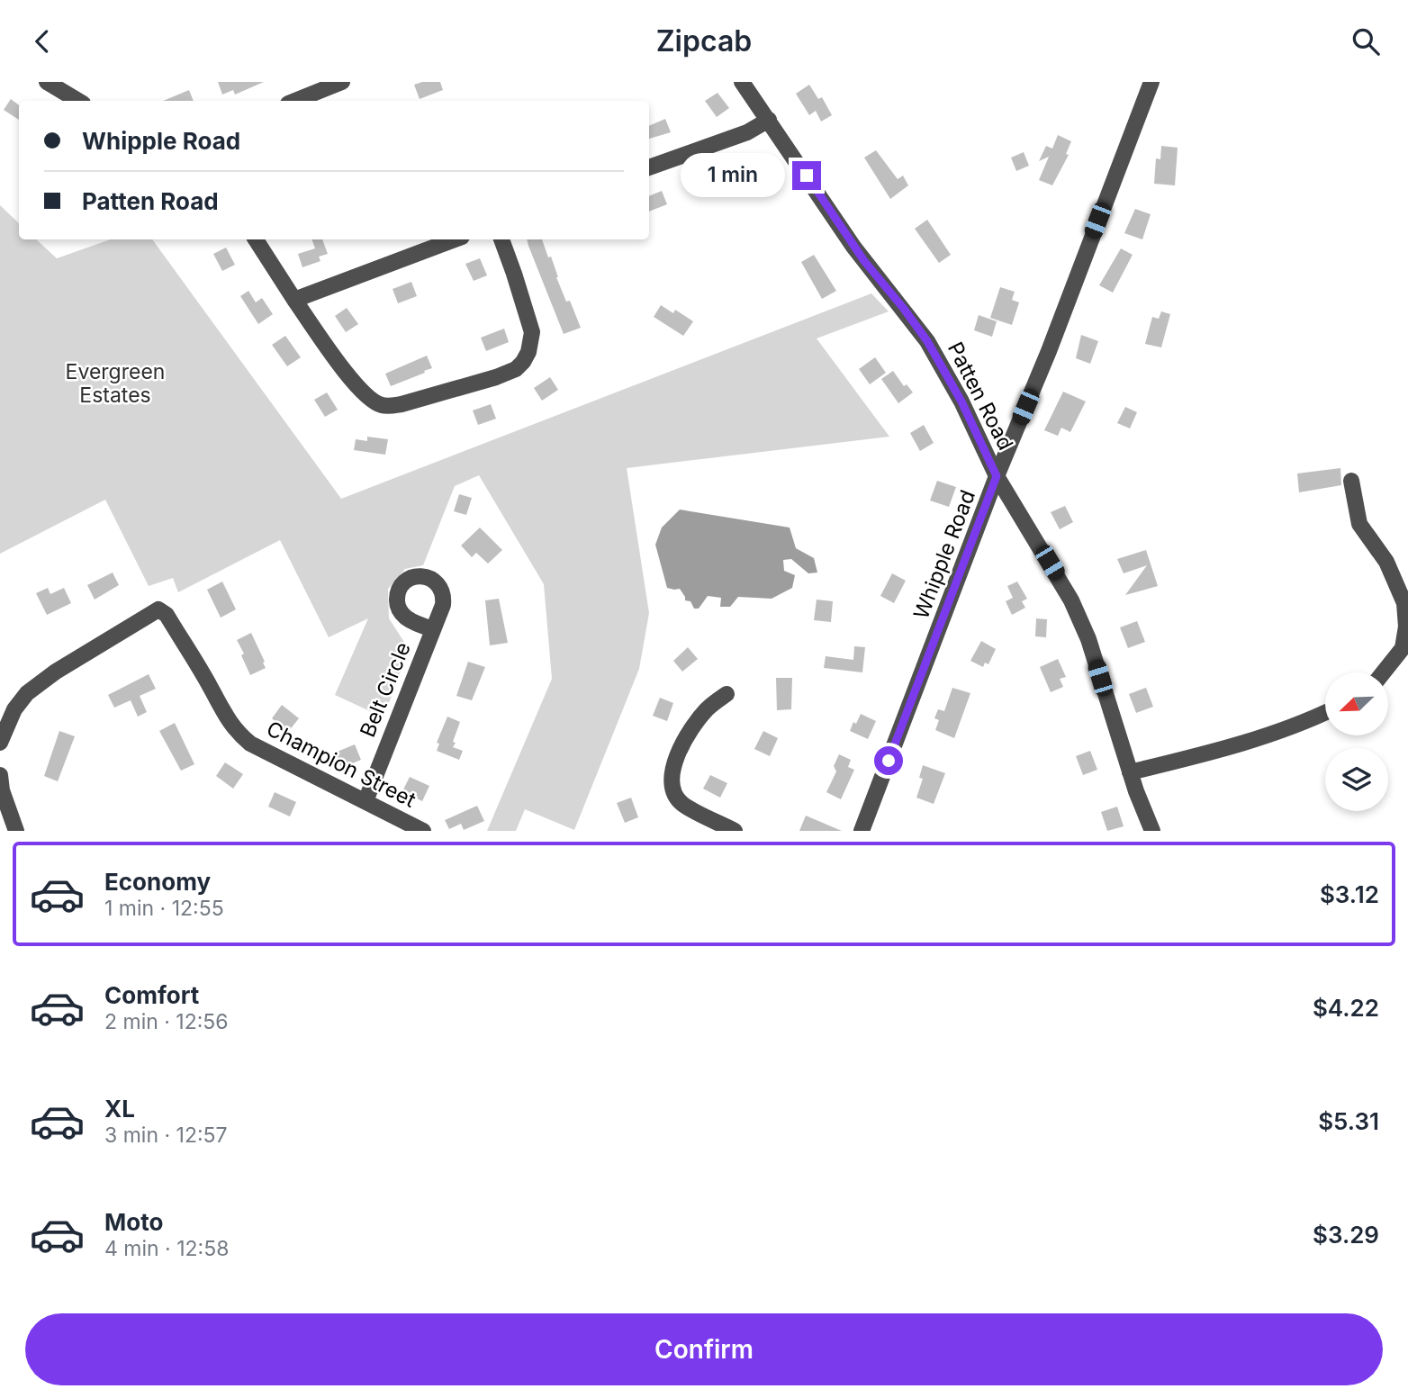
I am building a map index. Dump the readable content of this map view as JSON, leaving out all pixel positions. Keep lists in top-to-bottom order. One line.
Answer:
{"streets":{"street":["Patten Road","Whipple Road","Belt Circle","Champion Street"]},"crossings":[["Patten Road","Whipple Road"],["Belt Circle","Champion Street"]],"parks":["Evergreen Estates"],"north":"bottom left","page":{"header":"Zipcab","banner":["Whipple Road","Patten Road"],"bubble":"1 min","list":[{"name":"Economy","note":"1 min · 12:55","value":"$3.12"},{"name":"Comfort","note":"2 min · 12:56","value":"$4.22"},{"name":"XL","note":"3 min · 12:57","value":"$5.31"},{"name":"Moto","note":"4 min · 12:58","value":"$3.29"}],"buttons":"Confirm"}}
